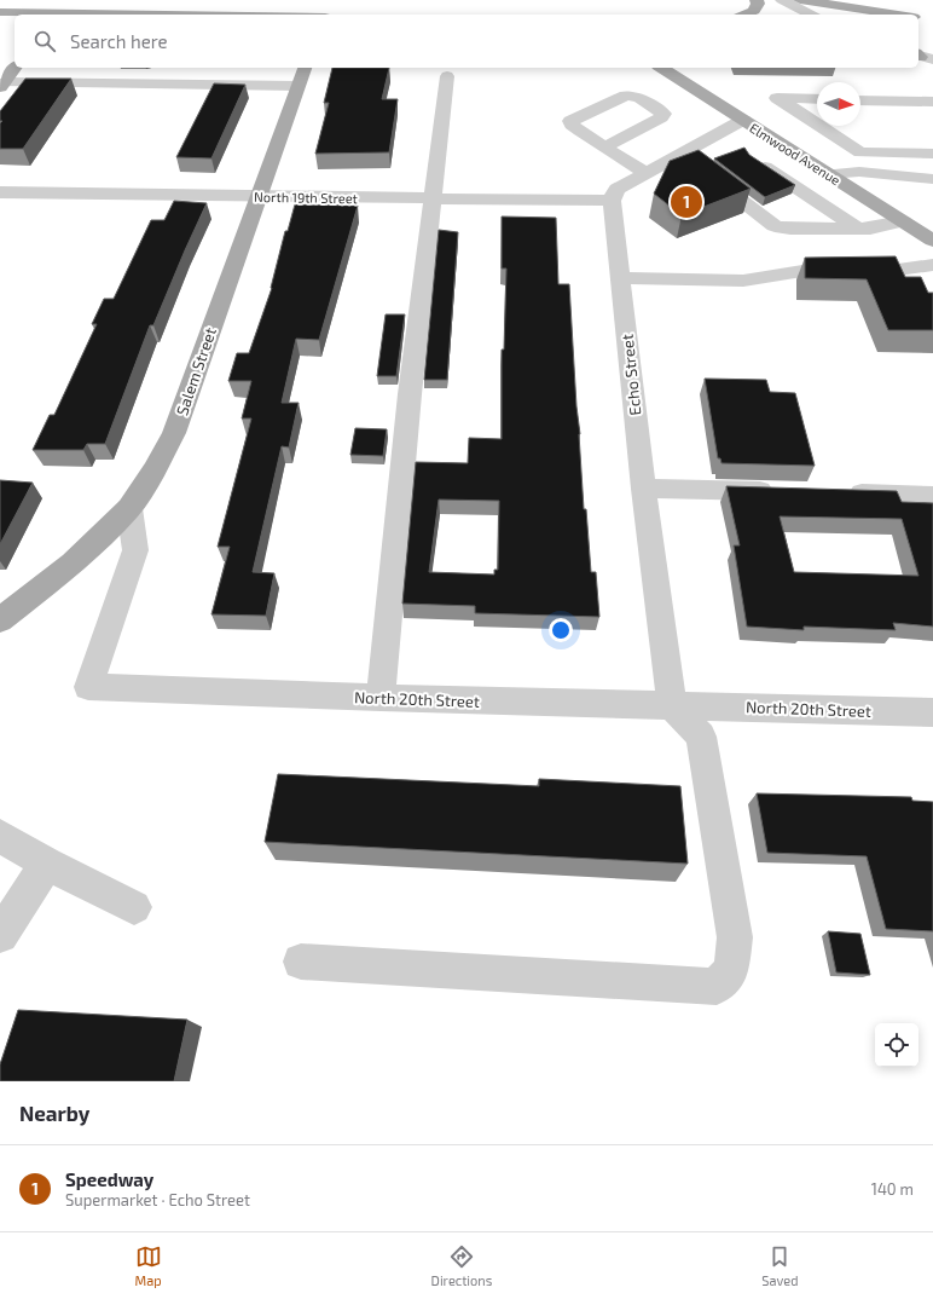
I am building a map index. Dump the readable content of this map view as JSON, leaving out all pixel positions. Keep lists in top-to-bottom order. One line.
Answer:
{"streets":{"main road":["Elmwood Avenue","Salem Street"],"street":["North 19th Street","Echo Street","North 20th Street"]},"crossings":[["North 19th Street","Salem Street"],["North 19th Street","Echo Street"],["Salem Street","North 20th Street"],["Echo Street","North 20th Street"]],"north":"right","page":{"search":"Search here","pins":"1","heading":"Nearby","list":[{"mark":"1","name":"Speedway","note":"Supermarket · Echo Street","value":"140 m"}],"nav":["Map","Directions","Saved"]}}
